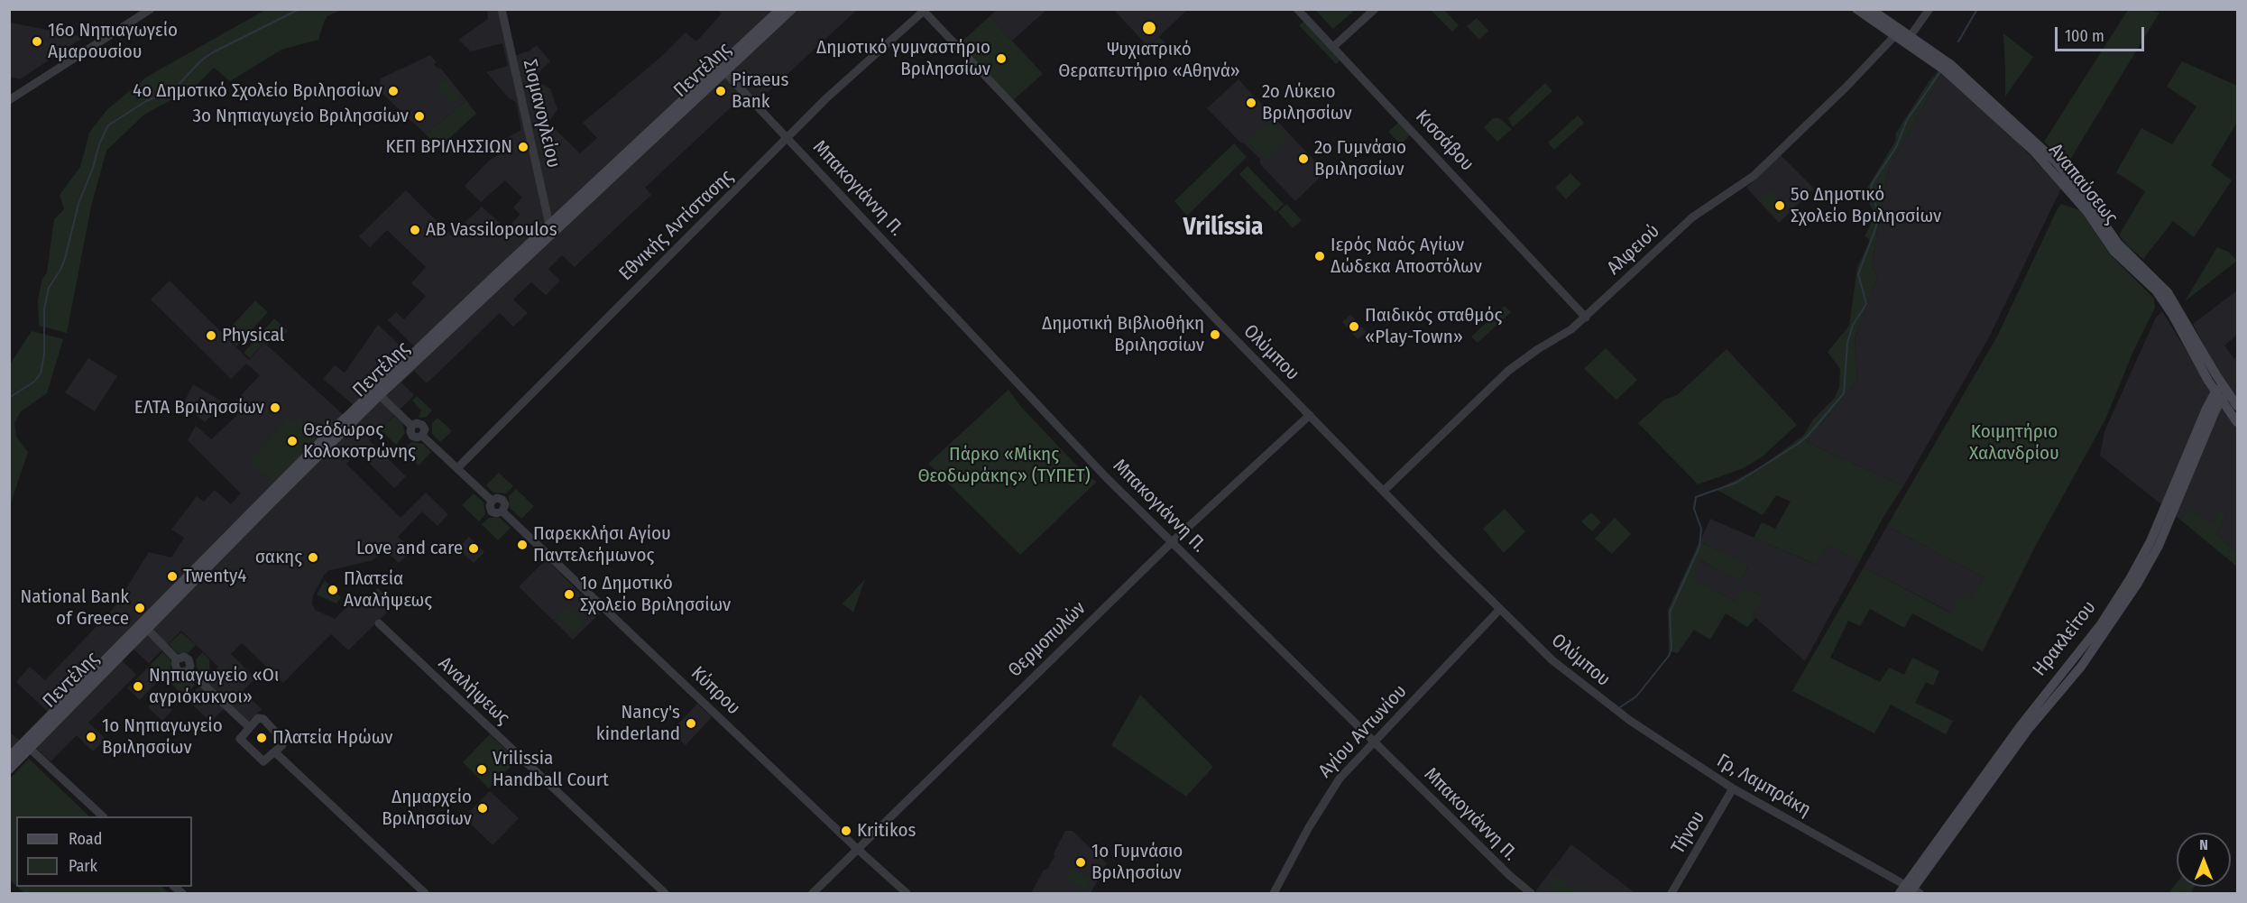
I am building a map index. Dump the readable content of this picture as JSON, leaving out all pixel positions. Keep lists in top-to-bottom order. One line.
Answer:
{"streets":{"main road":["Πεντέλης","Αναπαύσεως","Ηρακλείτου"],"street":["Σισμανογλείου","Κισσάβου","Μπακογιάννη Π.","Εθνικής Αντίστασης","Αλφειού","Ολύμπου","Θερμοπυλών","Αναλήψεως","Κύπρου","Αγίου Αντωνίου","Γρ, Λαμπράκη","Τήνου"]},"crossings":[["Πεντέλης","Σισμανογλείου"],["Πεντέλης","Μπακογιάννη Π."],["Κισσάβου","Αλφειού"],["Αναπαύσεως","Αλφειού"],["Αναπαύσεως","Ηρακλείτου"],["Μπακογιάννη Π.","Εθνικής Αντίστασης"],["Μπακογιάννη Π.","Θερμοπυλών"],["Μπακογιάννη Π.","Αγίου Αντωνίου"],["Εθνικής Αντίστασης","Ολύμπου"],["Εθνικής Αντίστασης","Κύπρου"],["Αλφειού","Ολύμπου"],["Ολύμπου","Θερμοπυλών"],["Ολύμπου","Αγίου Αντωνίου"],["Ολύμπου","Γρ, Λαμπράκη"],["Ηρακλείτου","Γρ, Λαμπράκη"],["Θερμοπυλών","Κύπρου"],["Γρ, Λαμπράκη","Τήνου"]],"districts":["Vrilíssia"],"parks":["Κοιμητήριο Χαλανδρίου","Πάρκο «Μίκης Θεοδωράκης» (ΤΥΠΕΤ)"],"places":["Ψυχιατρικό Θεραπευτήριο «Αθηνά»","16ο Νηπιαγωγείο Αμαρουσίου","Δημοτικό γυμναστήριο Βριλησσίων","4o Δημοτικό Σχολείο Βριλησσίων","Piraeus Bank","2ο Λύκειο Βριλησσίων","3ο Νηπιαγωγείο Βριλησσίων","ΚΕΠ ΒΡΙΛΗΣΣΙΩΝ","2ο Γυμνάσιο Βριλησσίων","5ο Δημοτικό Σχολείο Βριλησσίων","AB Vassilopoulos","Ιερός Ναός Αγίων Δώδεκα Αποστόλων","Παιδικός σταθμός «Play-Town»","Δημοτική Βιβλιοθήκη Βριλησσίων","Physical","ΕΛΤΑ Βριλησσίων","Θεόδωρος Κολοκοτρώνης","Παρεκκλήσι Αγίου Παντελεήμωνος","Love and care","σακης","Twenty4","Πλατεία Αναλήψεως","1ο Δημοτικό Σχολείο Βριλησσίων","National Bank of Greece","Νηπιαγωγείο «Οι αγριόκυκνοι»","Nancy's kinderland","1ο Νηπιαγωγείο Βριλησσίων","Πλατεία Ηρώων","Vrilissia Handball Court","Δημαρχείο Βριλησσίων","Kritikos","1ο Γυμνάσιο Βριλησσίων"],"legend":["Road","Park"],"scale_bar":"100 m","north":"top"}
